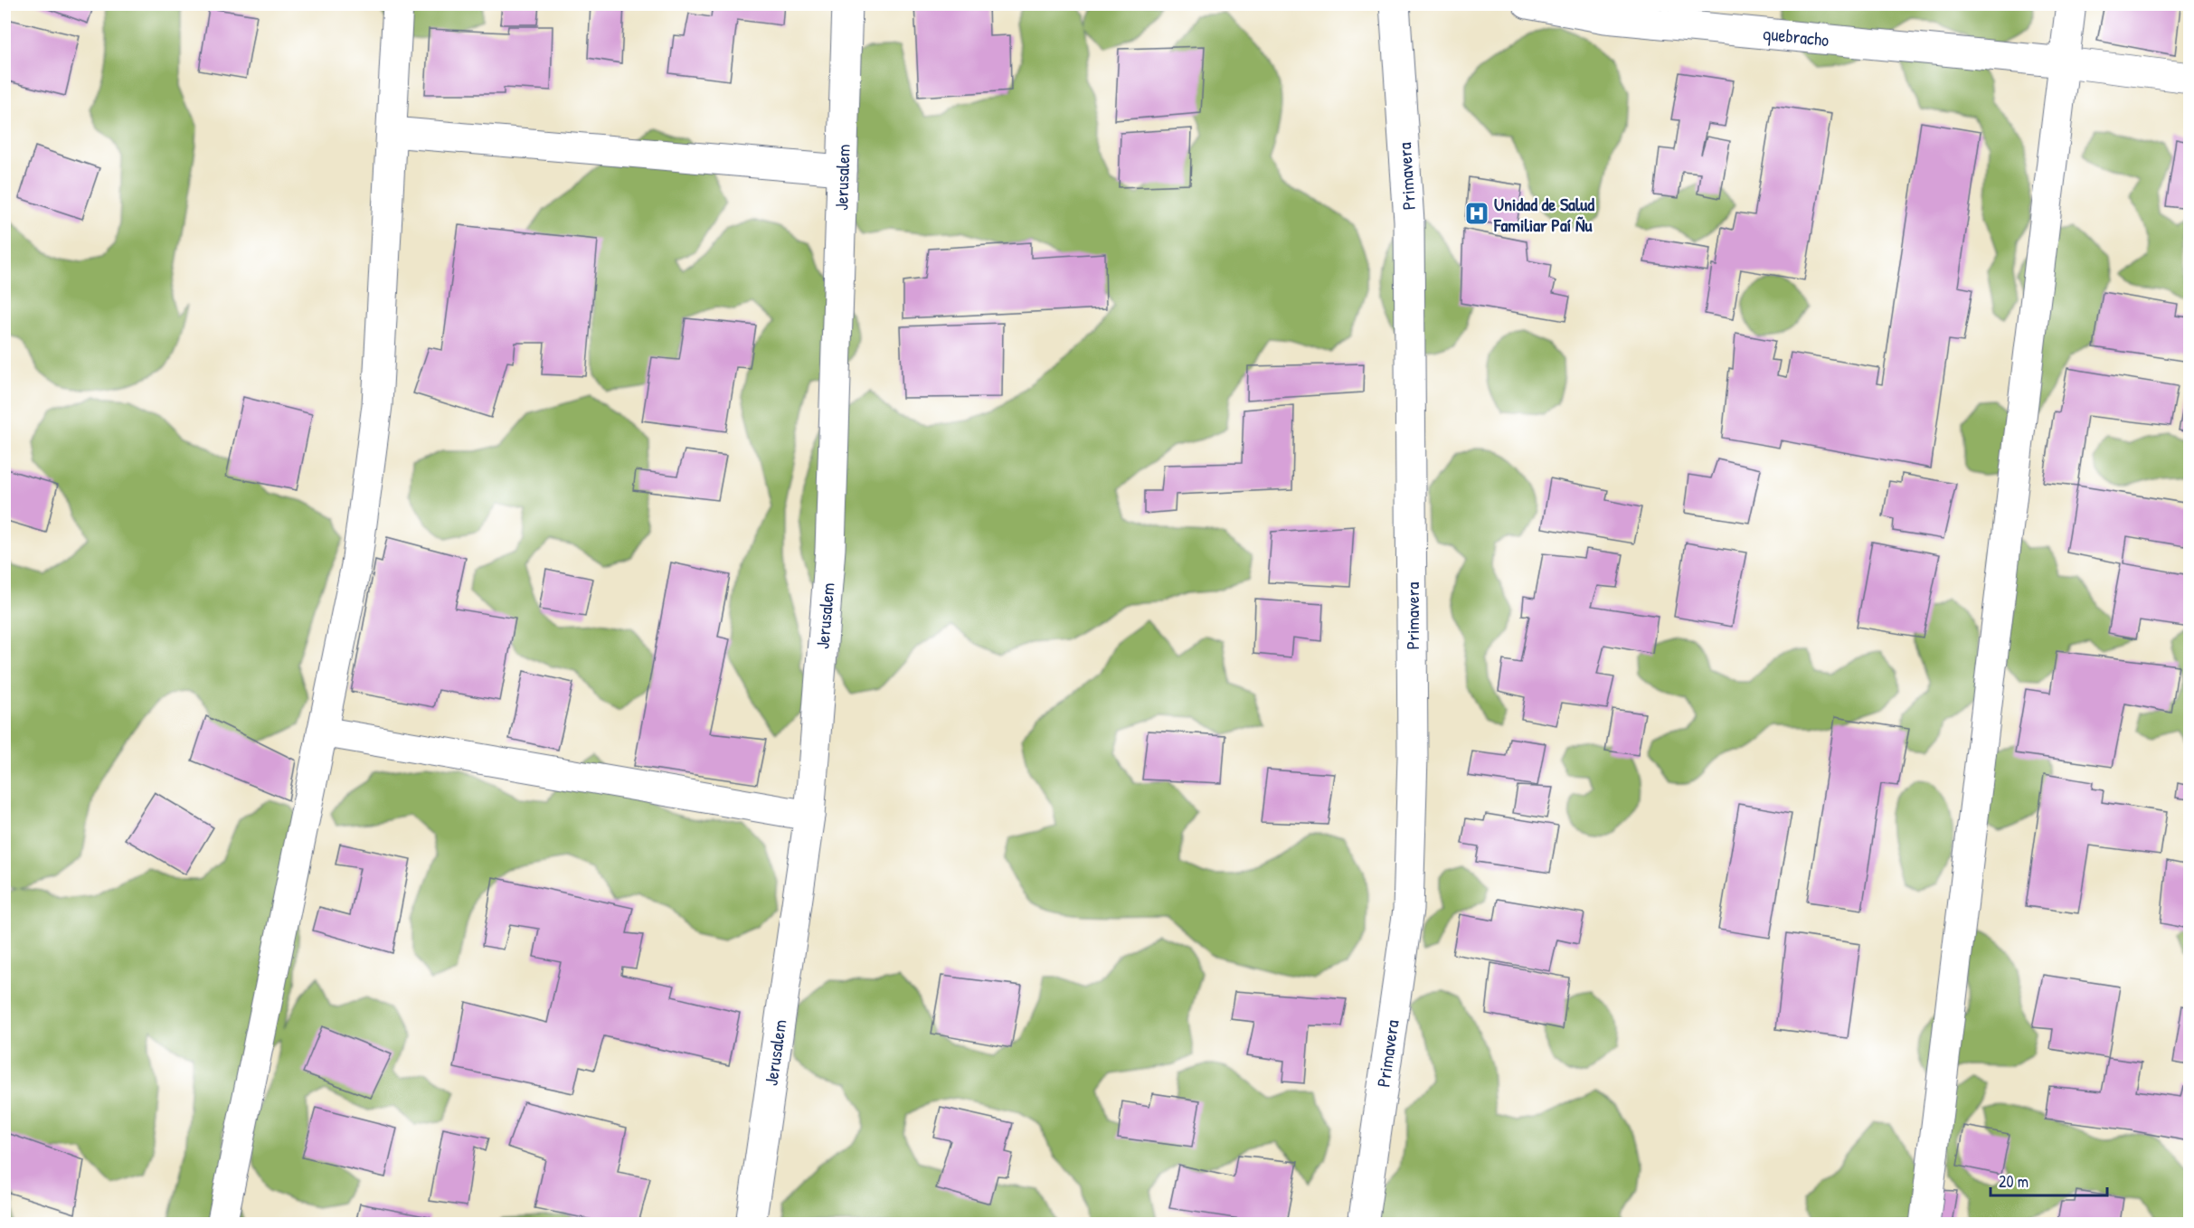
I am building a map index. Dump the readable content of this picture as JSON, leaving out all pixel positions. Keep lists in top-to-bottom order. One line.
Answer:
{"streets":{"street":["quebracho","Primavera","Jerusalem"]},"places":{"hospital":["Unidad de Salud Familiar Paí Ñu"]},"scale_bar":"20 m"}
